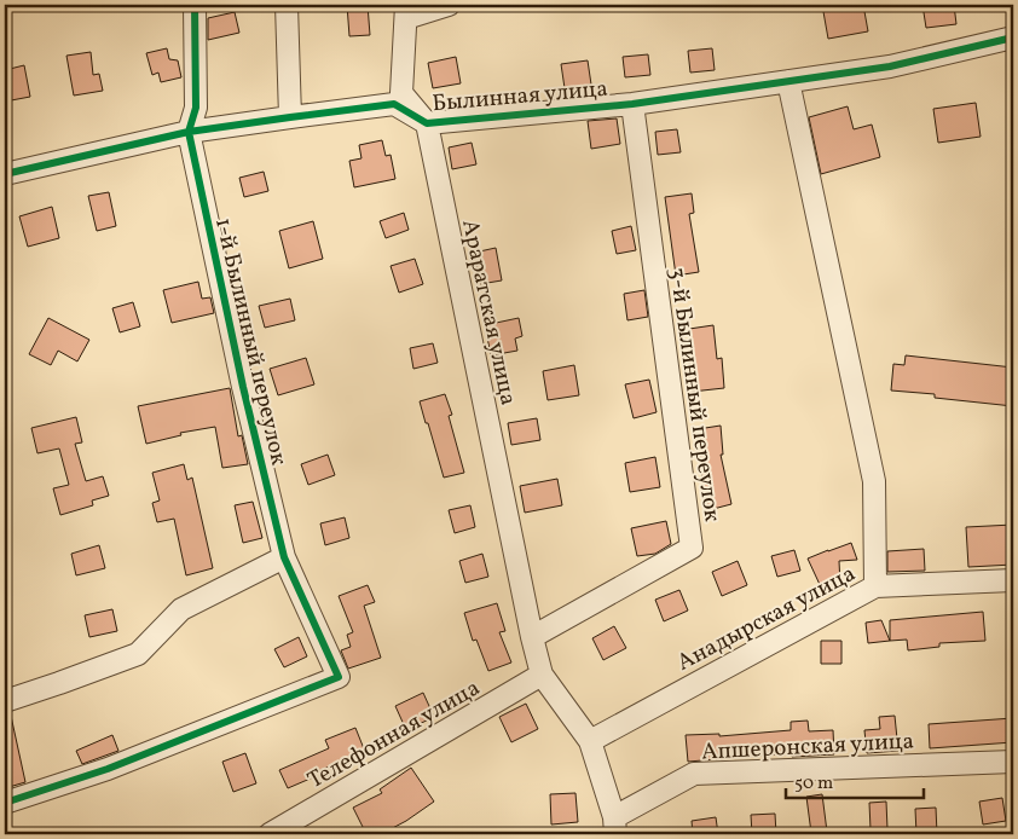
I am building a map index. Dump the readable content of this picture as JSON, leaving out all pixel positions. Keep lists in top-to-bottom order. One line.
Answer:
{"streets":{"street":["Былинная улица","Араратская улица","1-й Былинный переулок","3-й Былинный переулок","Анадырская улица","Телефонная улица","Апшеронская улица"]},"crossings":[["Былинная улица","Араратская улица"],["Былинная улица","1-й Былинный переулок"],["Былинная улица","3-й Былинный переулок"],["Араратская улица","3-й Былинный переулок"],["Араратская улица","Телефонная улица"]],"scale_bar":"50 m"}
